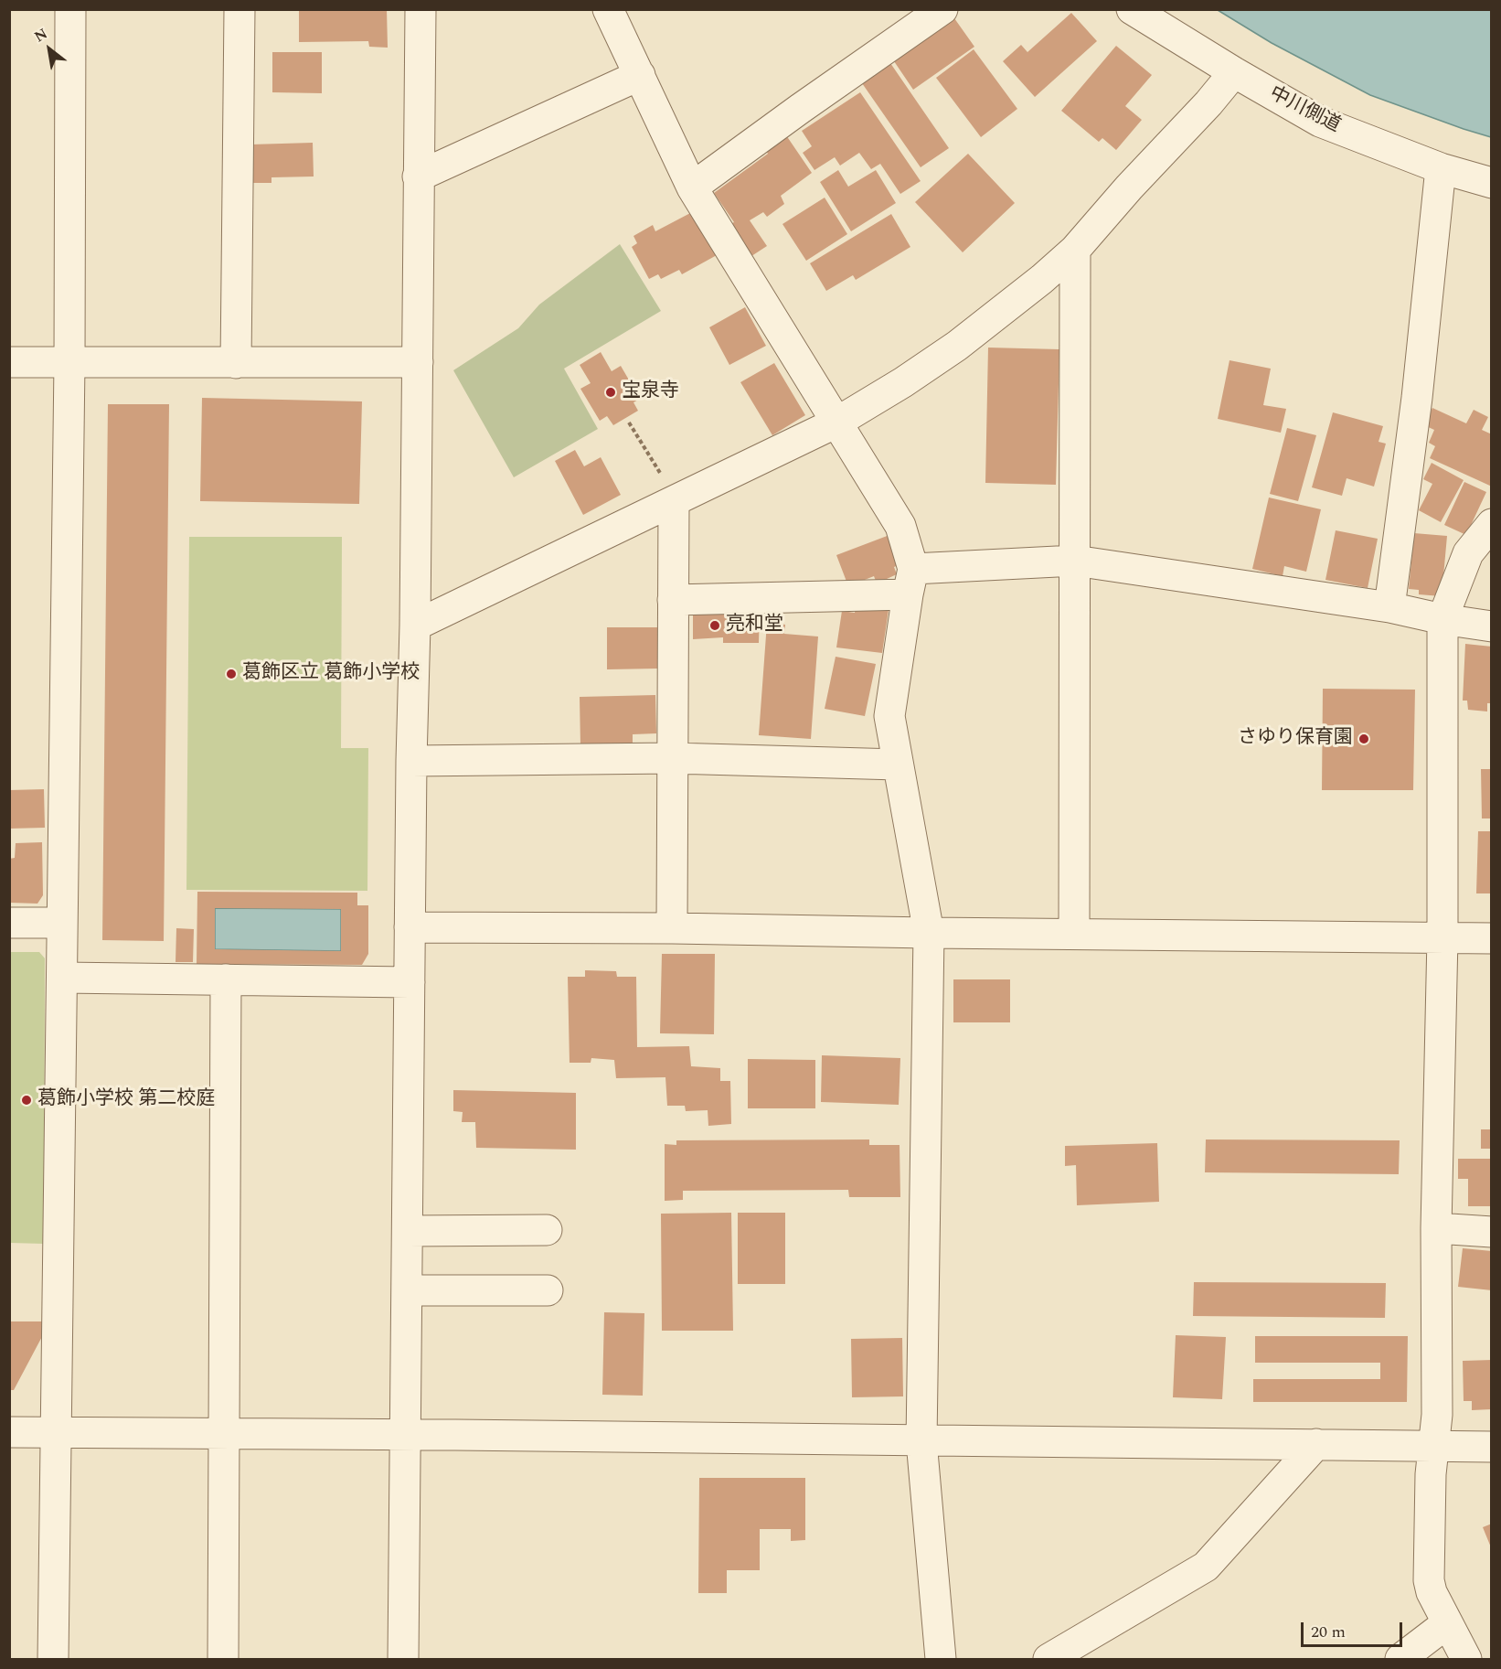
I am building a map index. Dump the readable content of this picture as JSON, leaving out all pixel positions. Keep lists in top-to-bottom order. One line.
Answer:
{"streets":{"street":["中川側道"]},"places":["宝泉寺","亮和堂","葛飾区立 葛飾小学校","さゆり保育園","葛飾小学校 第二校庭"],"scale_bar":"20 m","north":"top left"}
